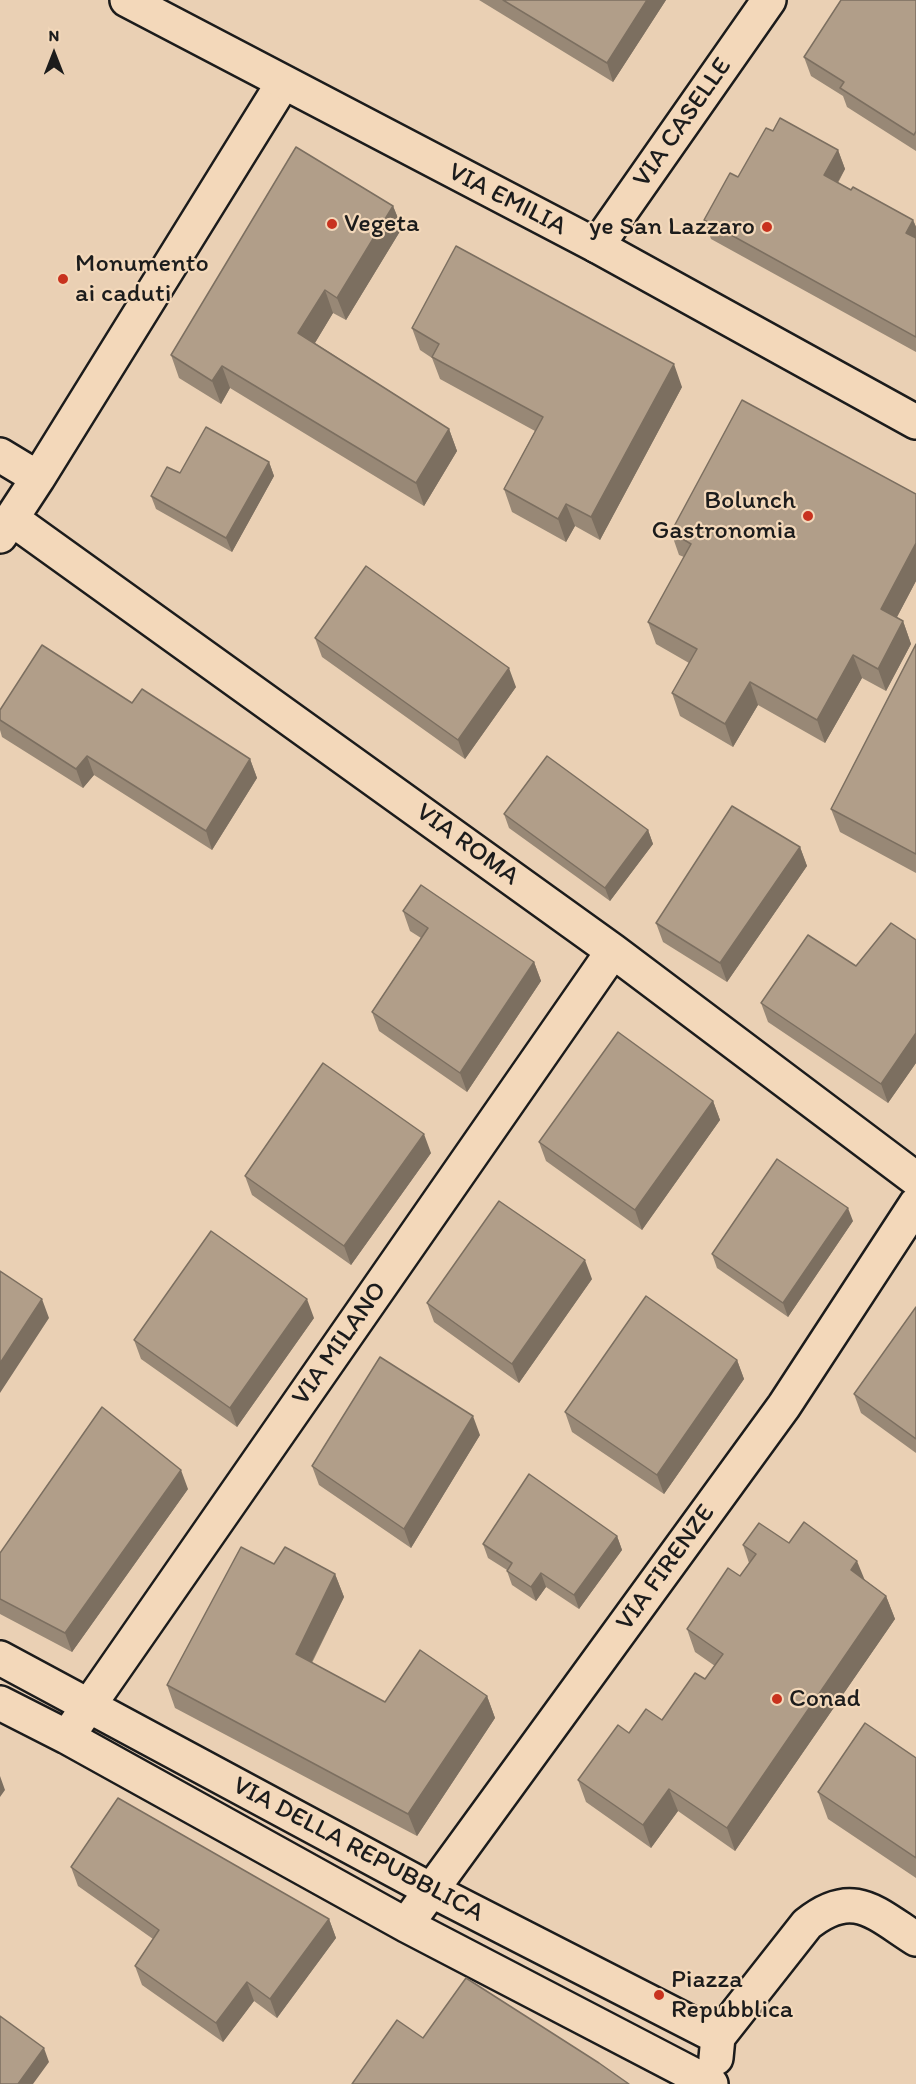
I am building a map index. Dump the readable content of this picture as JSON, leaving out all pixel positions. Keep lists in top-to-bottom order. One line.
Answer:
{"streets":{"street":["VIA CASELLE","VIA EMILIA","VIA ROMA","VIA MILANO","VIA FIRENZE","VIA DELLA REPUBBLICA"]},"crossings":[["VIA CASELLE","VIA EMILIA"],["VIA ROMA","VIA MILANO"],["VIA MILANO","VIA DELLA REPUBBLICA"],["VIA FIRENZE","VIA DELLA REPUBBLICA"]],"places":["Vegeta","ye San Lazzaro","Monumento ai caduti","Bolunch Gastronomia","Conad","Piazza Repubblica"],"north":"top"}
